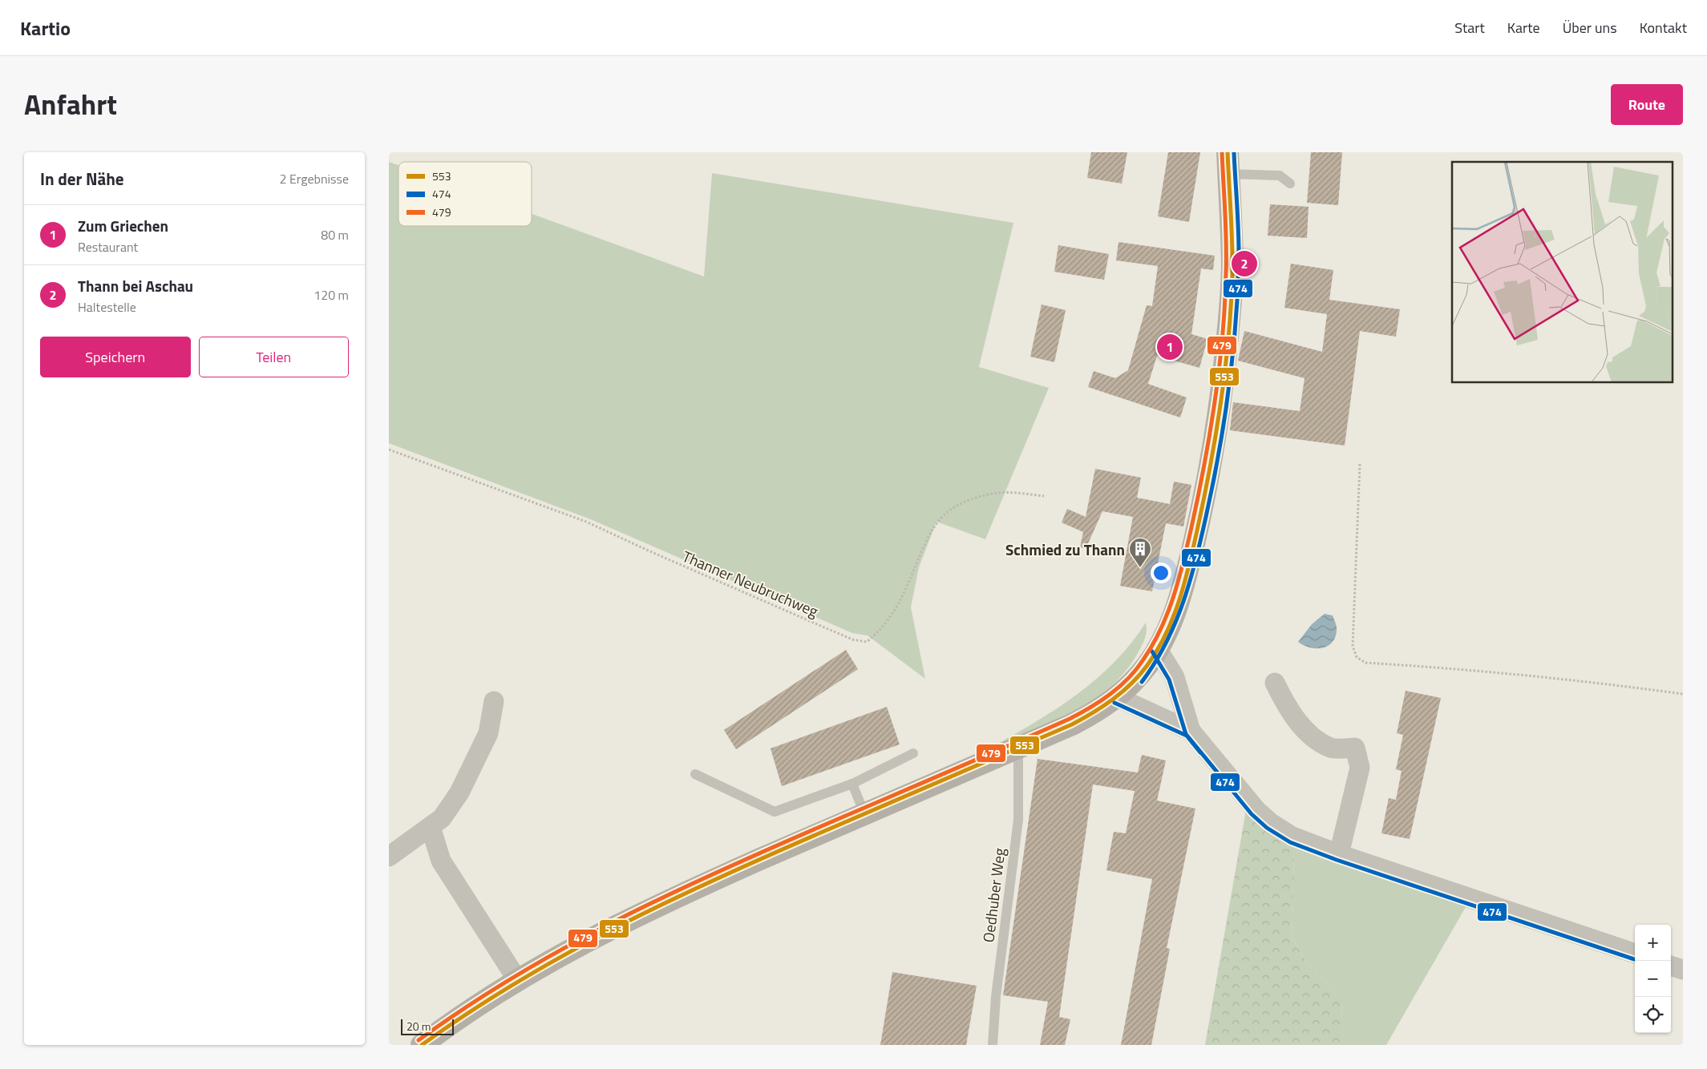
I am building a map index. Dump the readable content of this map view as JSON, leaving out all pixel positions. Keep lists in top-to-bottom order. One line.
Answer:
{"streets":{"lane":["Oedhuber Weg"],"path":["Thanner Neubruchweg"]},"places":{"building":["Schmied zu Thann"]},"lines":["transit line 553","transit line 474","transit line 479"],"legend":["553","474","479"],"scale_bar":"20 m","page":{"header":"Kartio","nav":["Start","Karte","Über uns","Kontakt"],"title":"Anfahrt","buttons":["Route",["Speichern","Teilen"]],"heading":["In der Nähe","2 Ergebnisse"],"list":[{"mark":"1","name":"Zum Griechen","note":"Restaurant","value":"80 m"},{"mark":"2","name":"Thann bei Aschau","note":"Haltestelle","value":"120 m"}],"pins":["2","1"],"map_buttons":["+","−"],"scale":"20 m"}}
